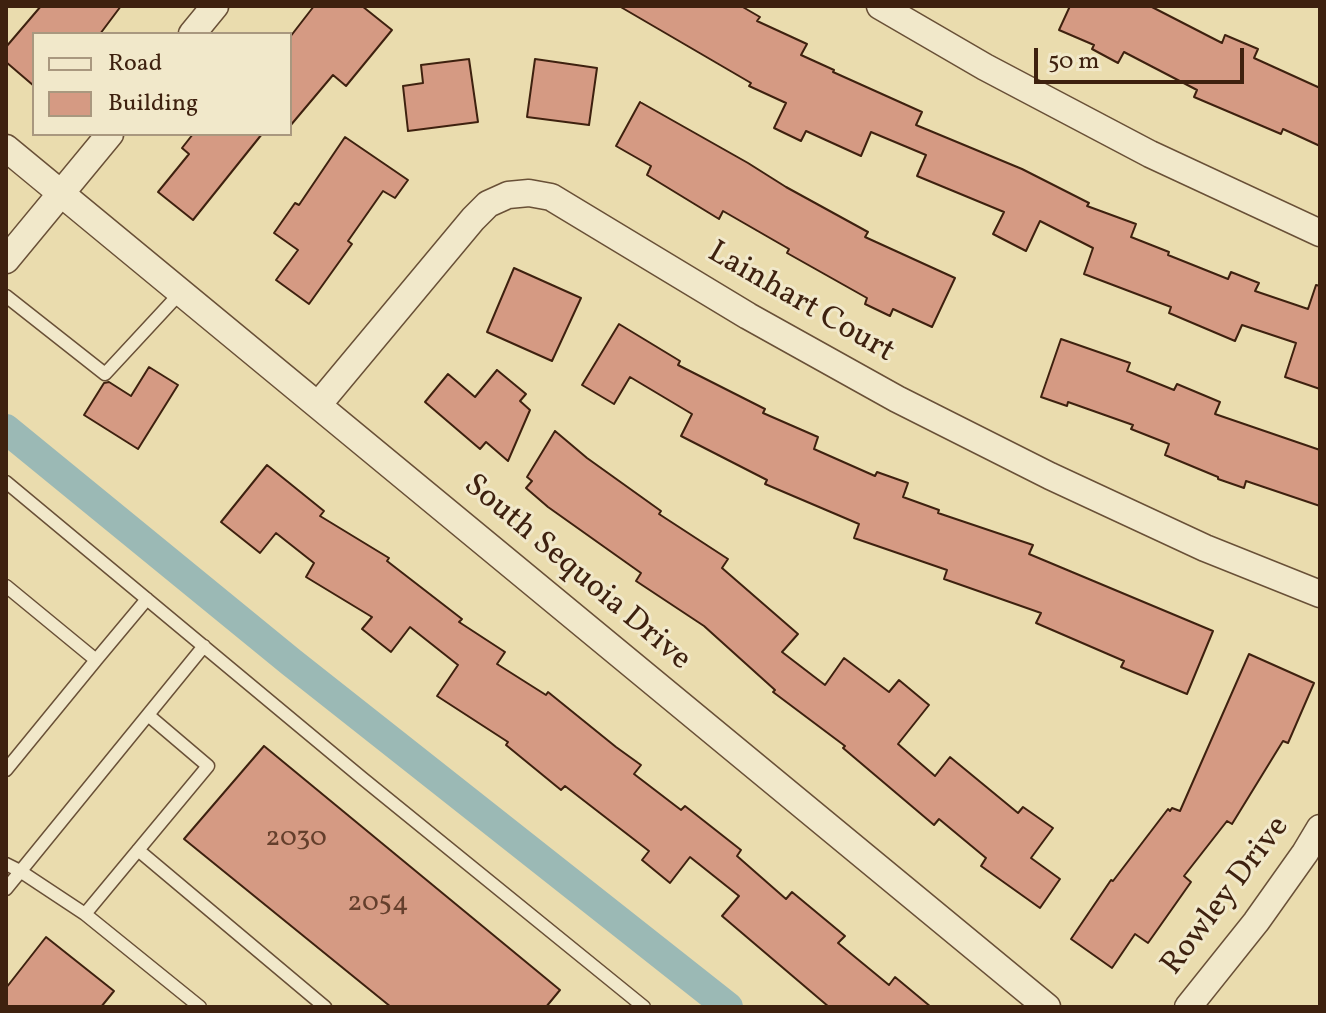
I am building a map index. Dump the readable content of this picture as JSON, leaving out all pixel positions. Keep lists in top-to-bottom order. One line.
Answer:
{"streets":{"street":["Lainhart Court","South Sequoia Drive","Rowley Drive"]},"crossings":[["Lainhart Court","South Sequoia Drive"]],"house_numbers":["2030","2054"],"legend":["Road","Building"],"scale_bar":"50 m"}
